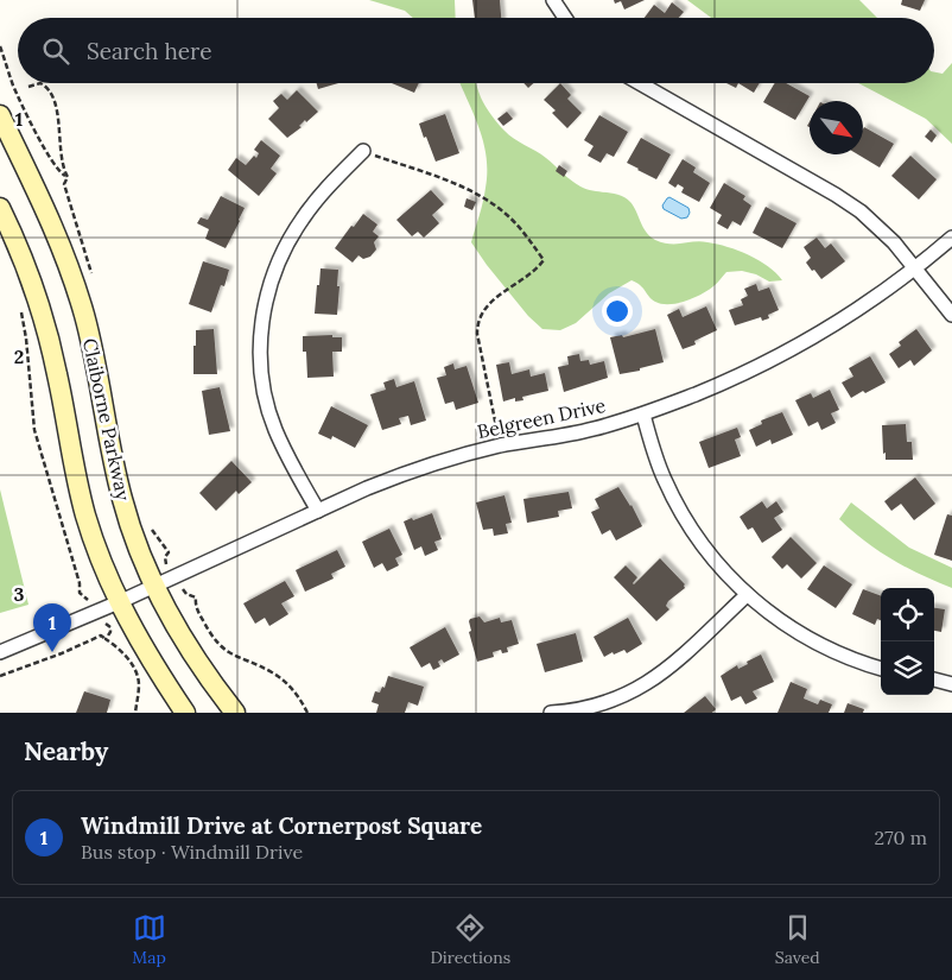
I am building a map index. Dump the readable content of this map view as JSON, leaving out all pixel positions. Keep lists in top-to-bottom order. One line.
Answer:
{"streets":{"main road":["Claiborne Parkway"],"street":["Belgreen Drive"]},"crossings":[["Belgreen Drive","Claiborne Parkway"]],"north":"bottom right","page":{"search":"Search here","pins":"1","heading":"Nearby","list":[{"mark":"1","name":"Windmill Drive at Cornerpost Square","note":"Bus stop · Windmill Drive","value":"270 m"}],"nav":["Map","Directions","Saved"]},"grid":{"rows":["1","2","3"]}}
